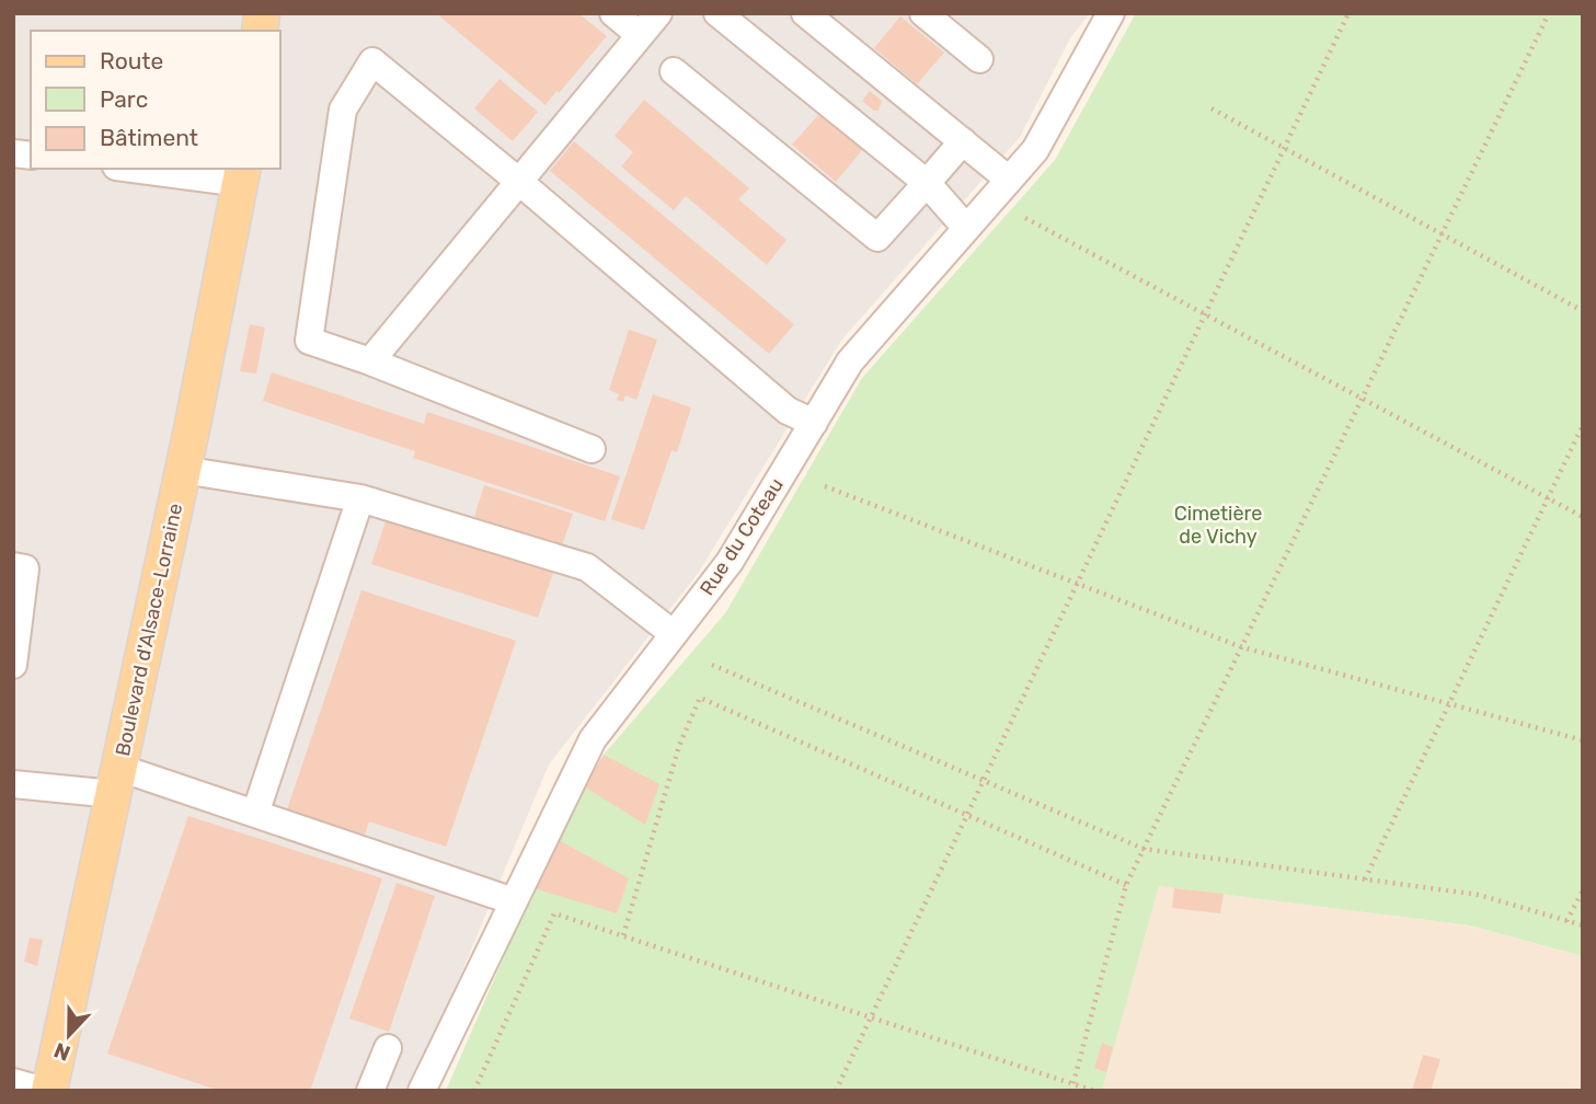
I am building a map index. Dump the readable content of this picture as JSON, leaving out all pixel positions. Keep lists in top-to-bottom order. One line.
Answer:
{"streets":{"main road":["Boulevard d'Alsace-Lorraine"],"street":["Rue du Coteau"]},"parks":["Cimetière de Vichy"],"legend":["Route","Parc","Bâtiment"],"north":"bottom"}
